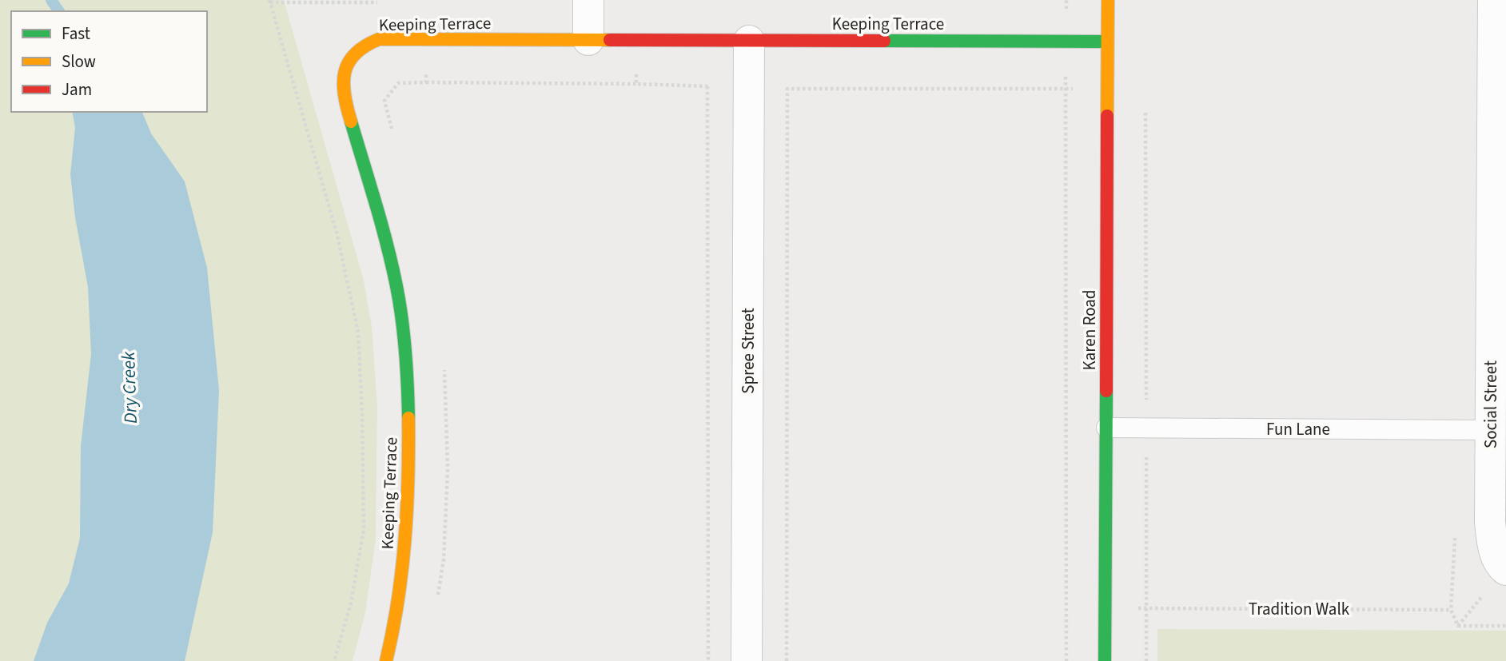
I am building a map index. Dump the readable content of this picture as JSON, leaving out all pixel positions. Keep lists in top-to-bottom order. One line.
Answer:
{"streets":{"street":["Keeping Terrace","Karen Road","Spree Street","Social Street"],"lane":["Fun Lane"],"path":["Tradition Walk"]},"crossings":[["Keeping Terrace","Karen Road"],["Keeping Terrace","Spree Street"],["Karen Road","Fun Lane"],["Social Street","Fun Lane"]],"water":["Dry Creek"],"legend":["Fast","Slow","Jam"]}
